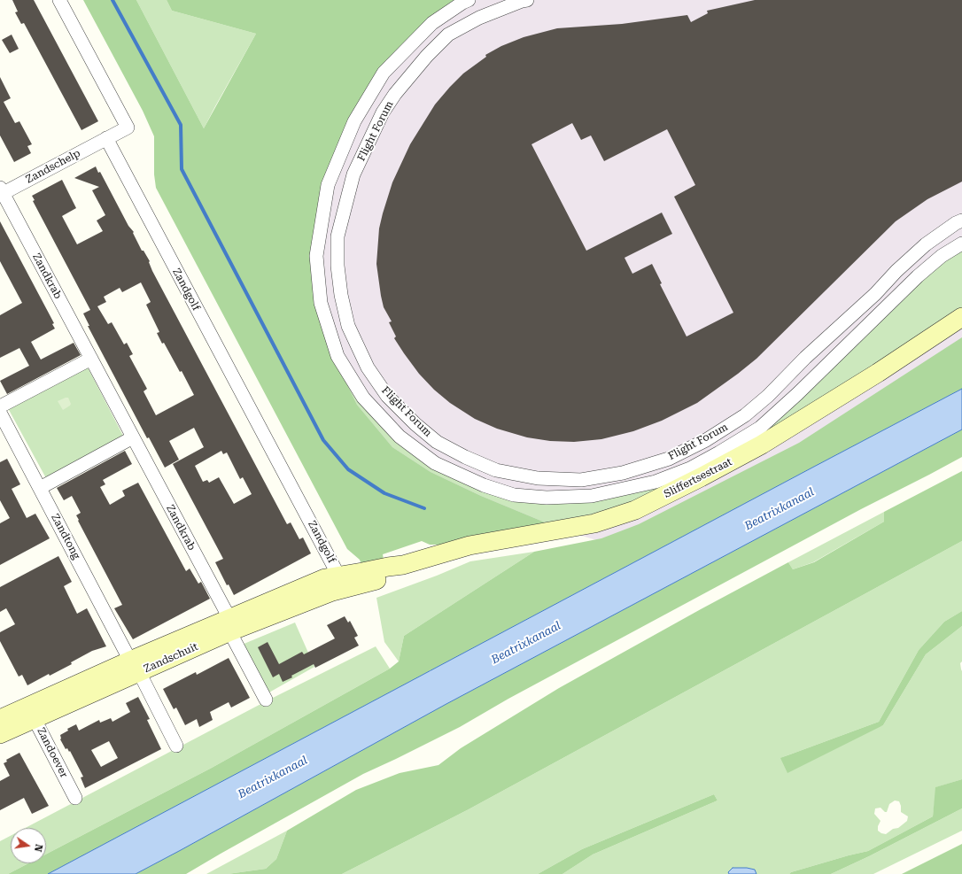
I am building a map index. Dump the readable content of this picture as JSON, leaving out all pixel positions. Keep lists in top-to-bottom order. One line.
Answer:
{"streets":{"street":["Flight Forum","Zandschelp","Zandkrab","Zandgolf","Sliffertsestraat","Zandtong","Zandschuit","Zandoever"]},"crossings":[["Zandschelp","Zandkrab"],["Zandschelp","Zandgolf"],["Zandkrab","Zandschuit"],["Zandgolf","Sliffertsestraat"],["Zandgolf","Zandschuit"],["Sliffertsestraat","Zandschuit"],["Zandtong","Zandschuit"],["Zandschuit","Zandoever"]],"water":["Beatrixkanaal"],"north":"right"}
